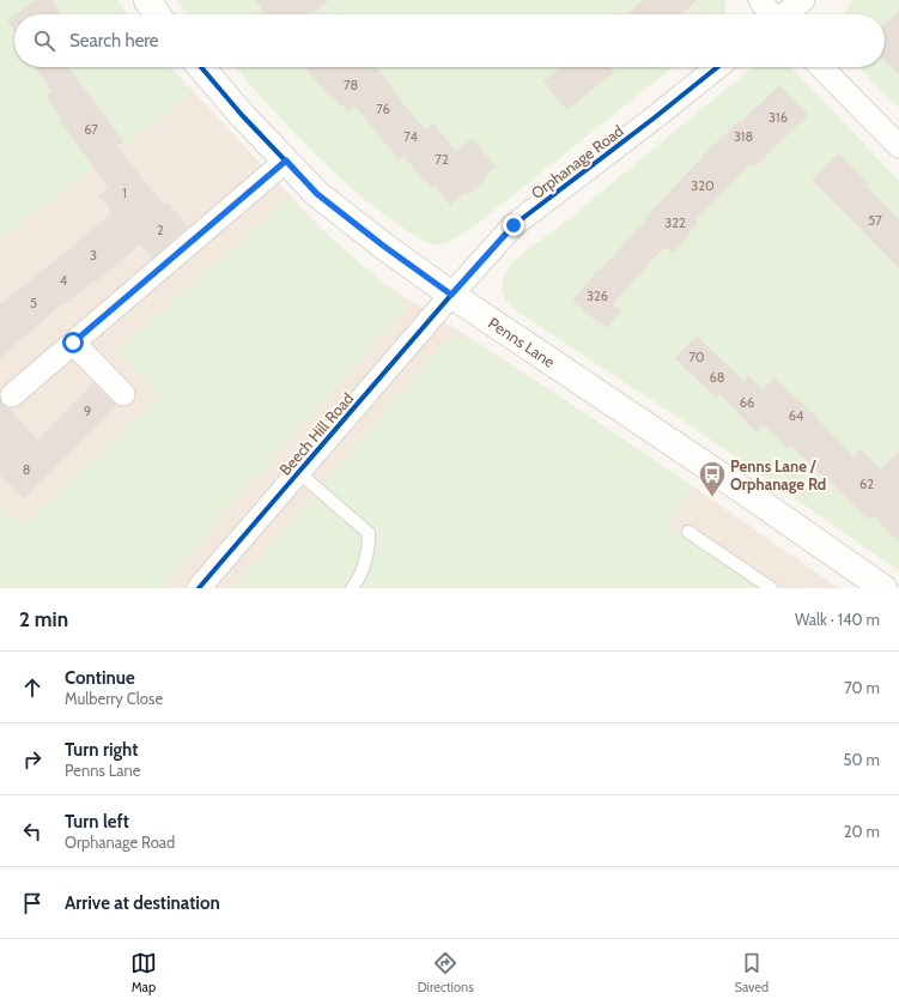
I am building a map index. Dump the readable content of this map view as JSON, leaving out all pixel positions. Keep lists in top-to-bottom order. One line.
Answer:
{"streets":{"main road":["Penns Lane"],"street":["Orphanage Road","Beech Hill Road"]},"crossings":[["Orphanage Road","Penns Lane"],["Orphanage Road","Beech Hill Road"],["Penns Lane","Beech Hill Road"]],"places":{"bus stop":["Penns Lane / Orphanage Rd"]},"house_numbers":["78","76","316","67","74","318","72","320","1","57","322","2","3","4","326","5","70","68","66","9","64","8","62"],"page":{"search":"Search here","heading":["2 min","Walk · 140 m"],"list":[["Continue","Mulberry Close","70 m"],["Turn right","Penns Lane","50 m"],["Turn left","Orphanage Road","20 m"],"Arrive at destination"],"nav":["Map","Directions","Saved"]}}
